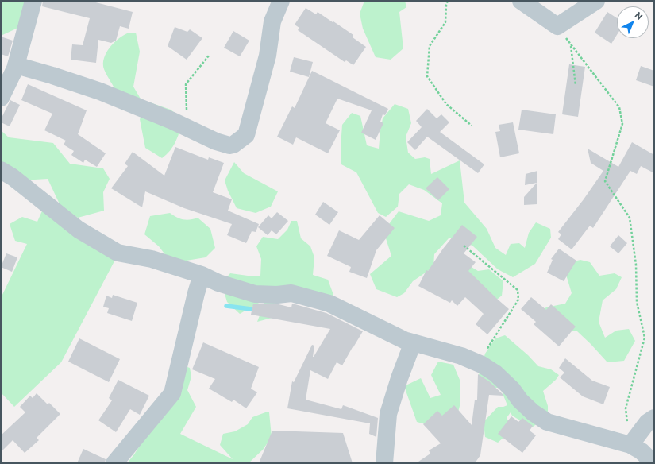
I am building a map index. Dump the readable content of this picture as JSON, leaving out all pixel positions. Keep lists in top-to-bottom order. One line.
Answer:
{"north":"top right"}
